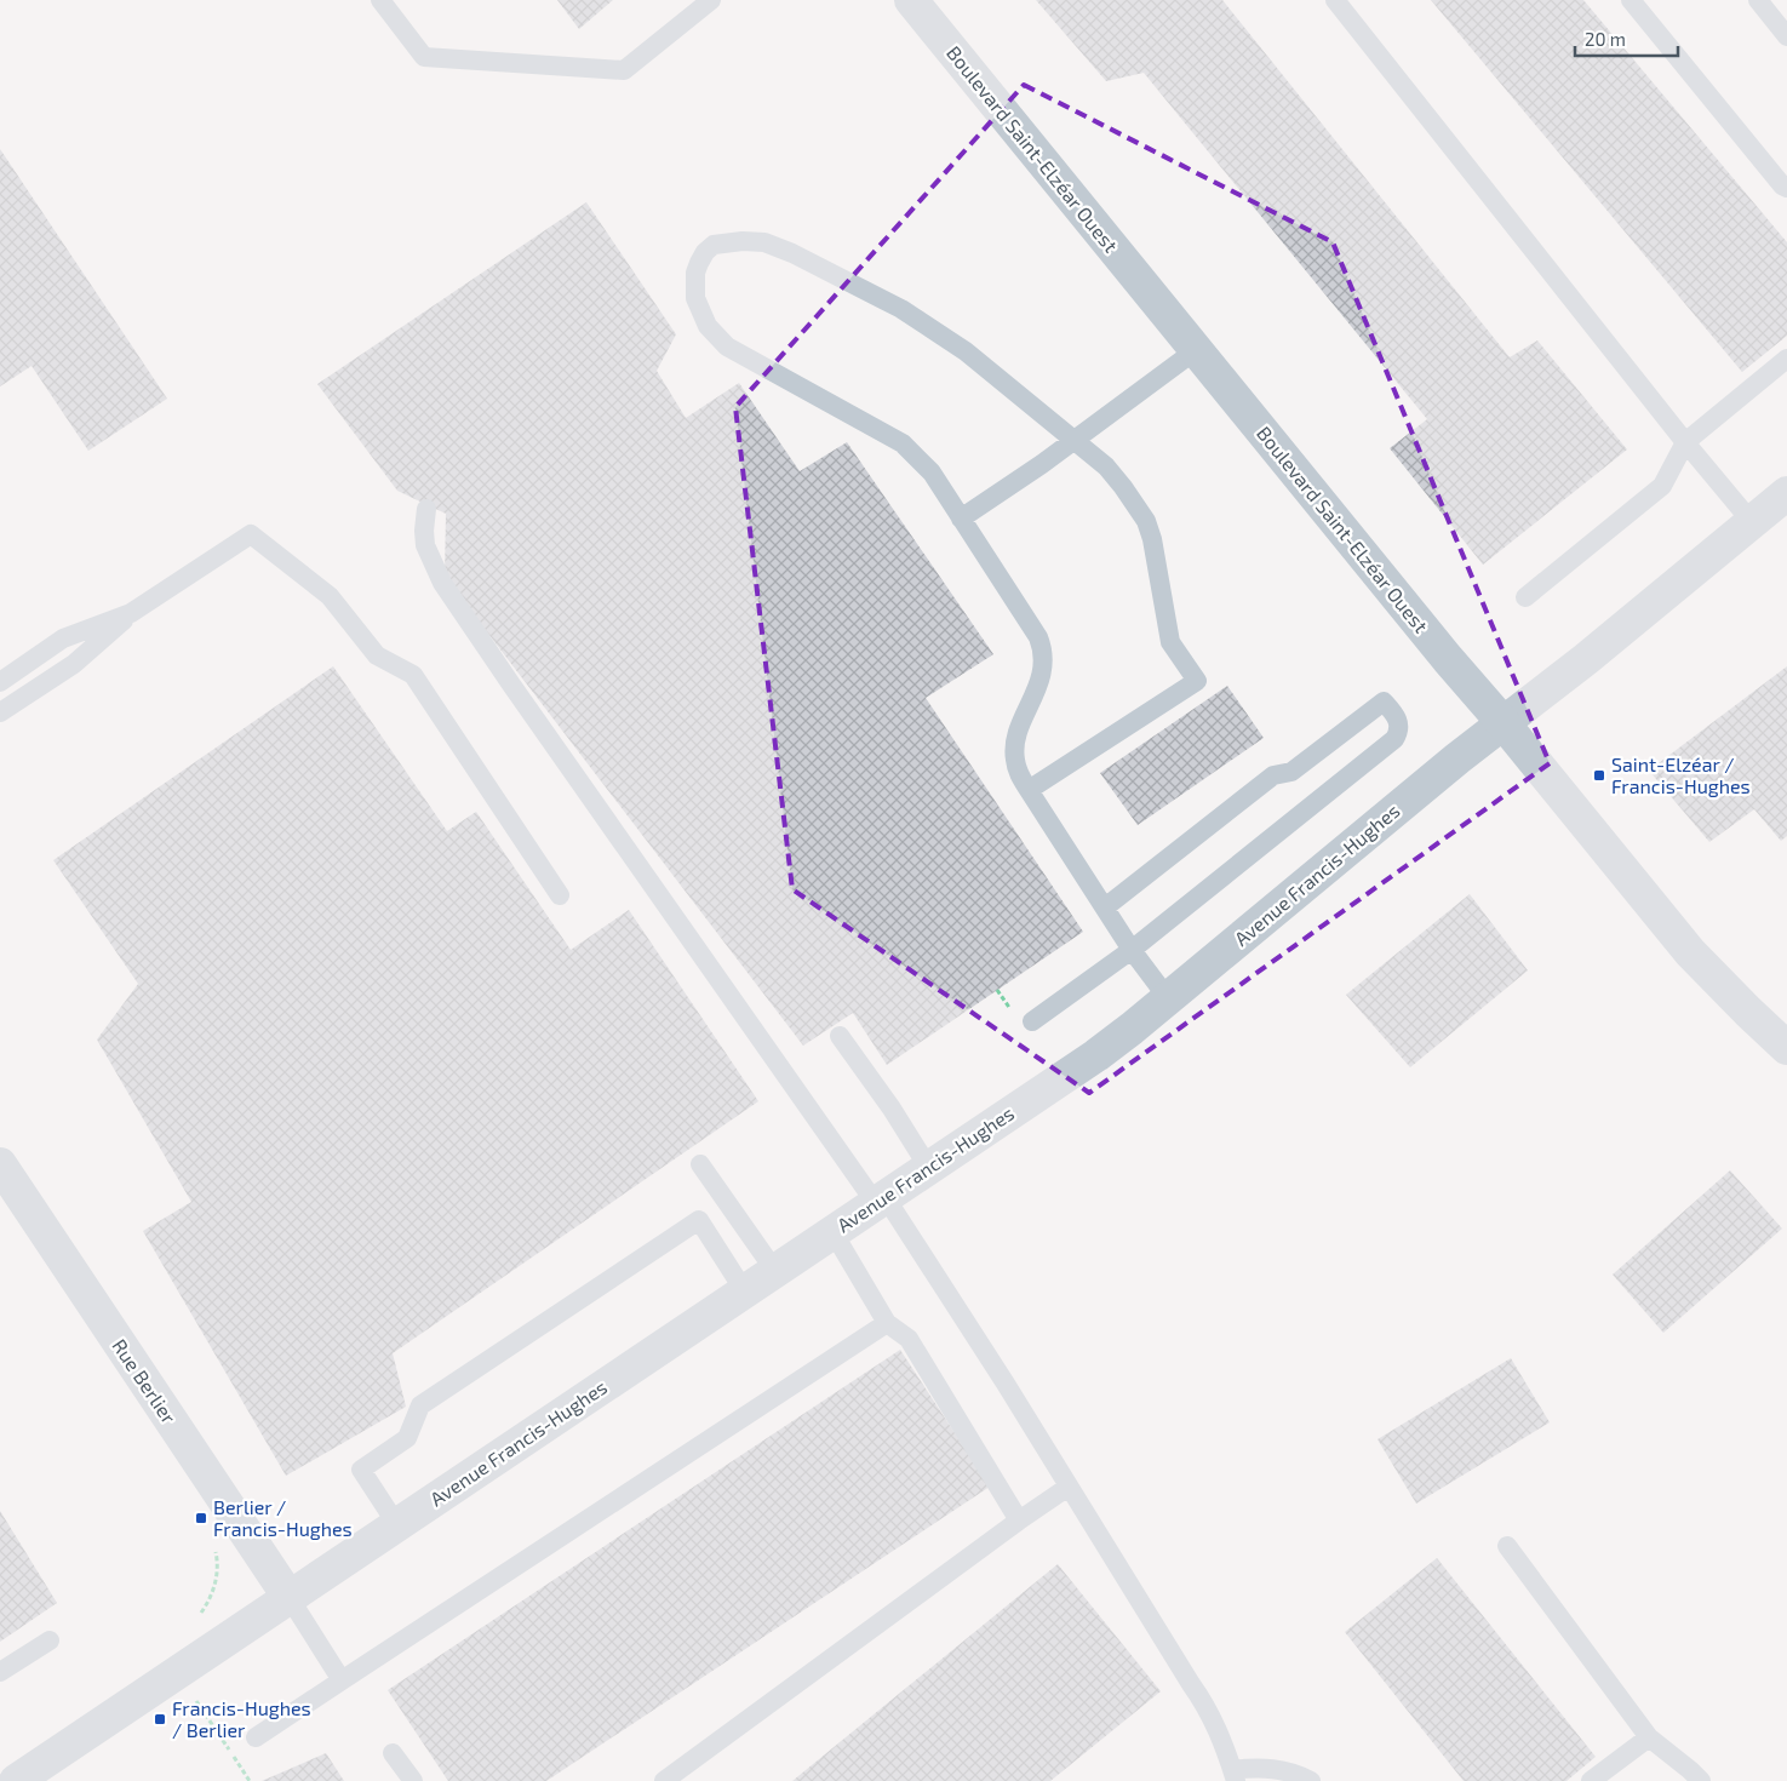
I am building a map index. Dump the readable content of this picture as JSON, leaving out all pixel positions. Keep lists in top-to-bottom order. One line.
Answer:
{"streets":{"street":["Boulevard Saint-Elzéar Ouest","Avenue Francis-Hughes","Rue Berlier"]},"crossings":[["Boulevard Saint-Elzéar Ouest","Avenue Francis-Hughes"],["Avenue Francis-Hughes","Rue Berlier"]],"places":{"transit":["Saint-Elzéar / Francis-Hughes","Berlier / Francis-Hughes","Francis-Hughes / Berlier"]},"scale_bar":"20 m"}
